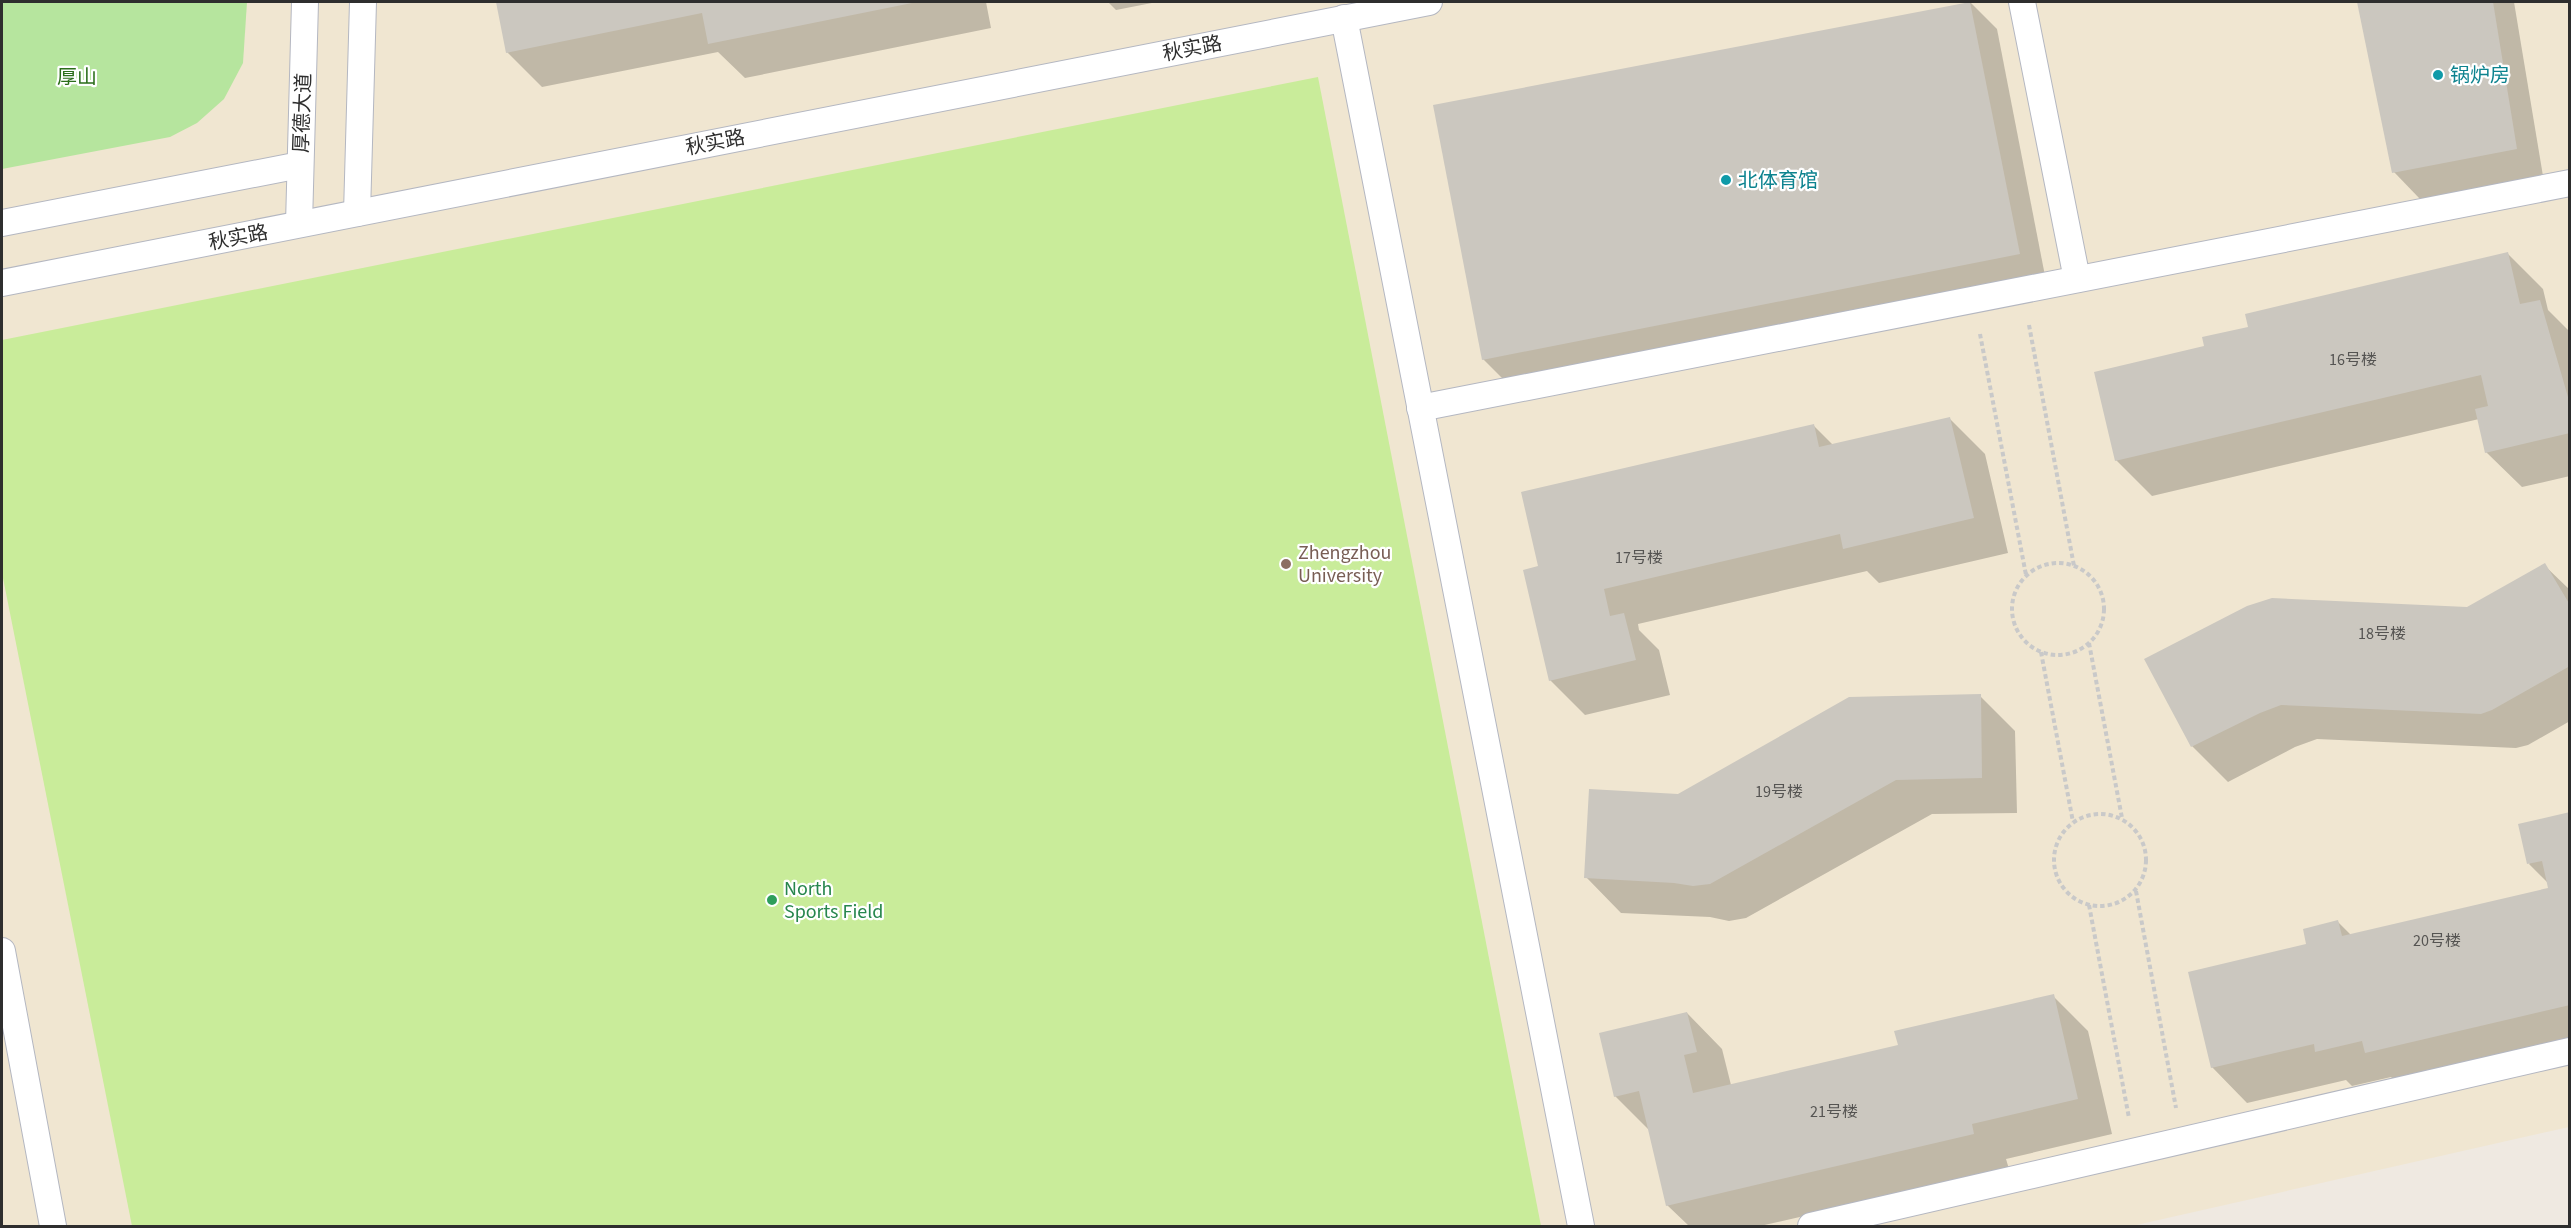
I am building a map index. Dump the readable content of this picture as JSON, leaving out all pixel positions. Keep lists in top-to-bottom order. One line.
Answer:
{"streets":{"lane":["秋实路","厚德大道"]},"crossings":[["秋实路","厚德大道"]],"parks":["厚山"],"places":["锅炉房","北体育馆","Zhengzhou University","North Sports Field"],"house_numbers":["16号楼","17号楼","18号楼","19号楼","20号楼","21号楼"]}
